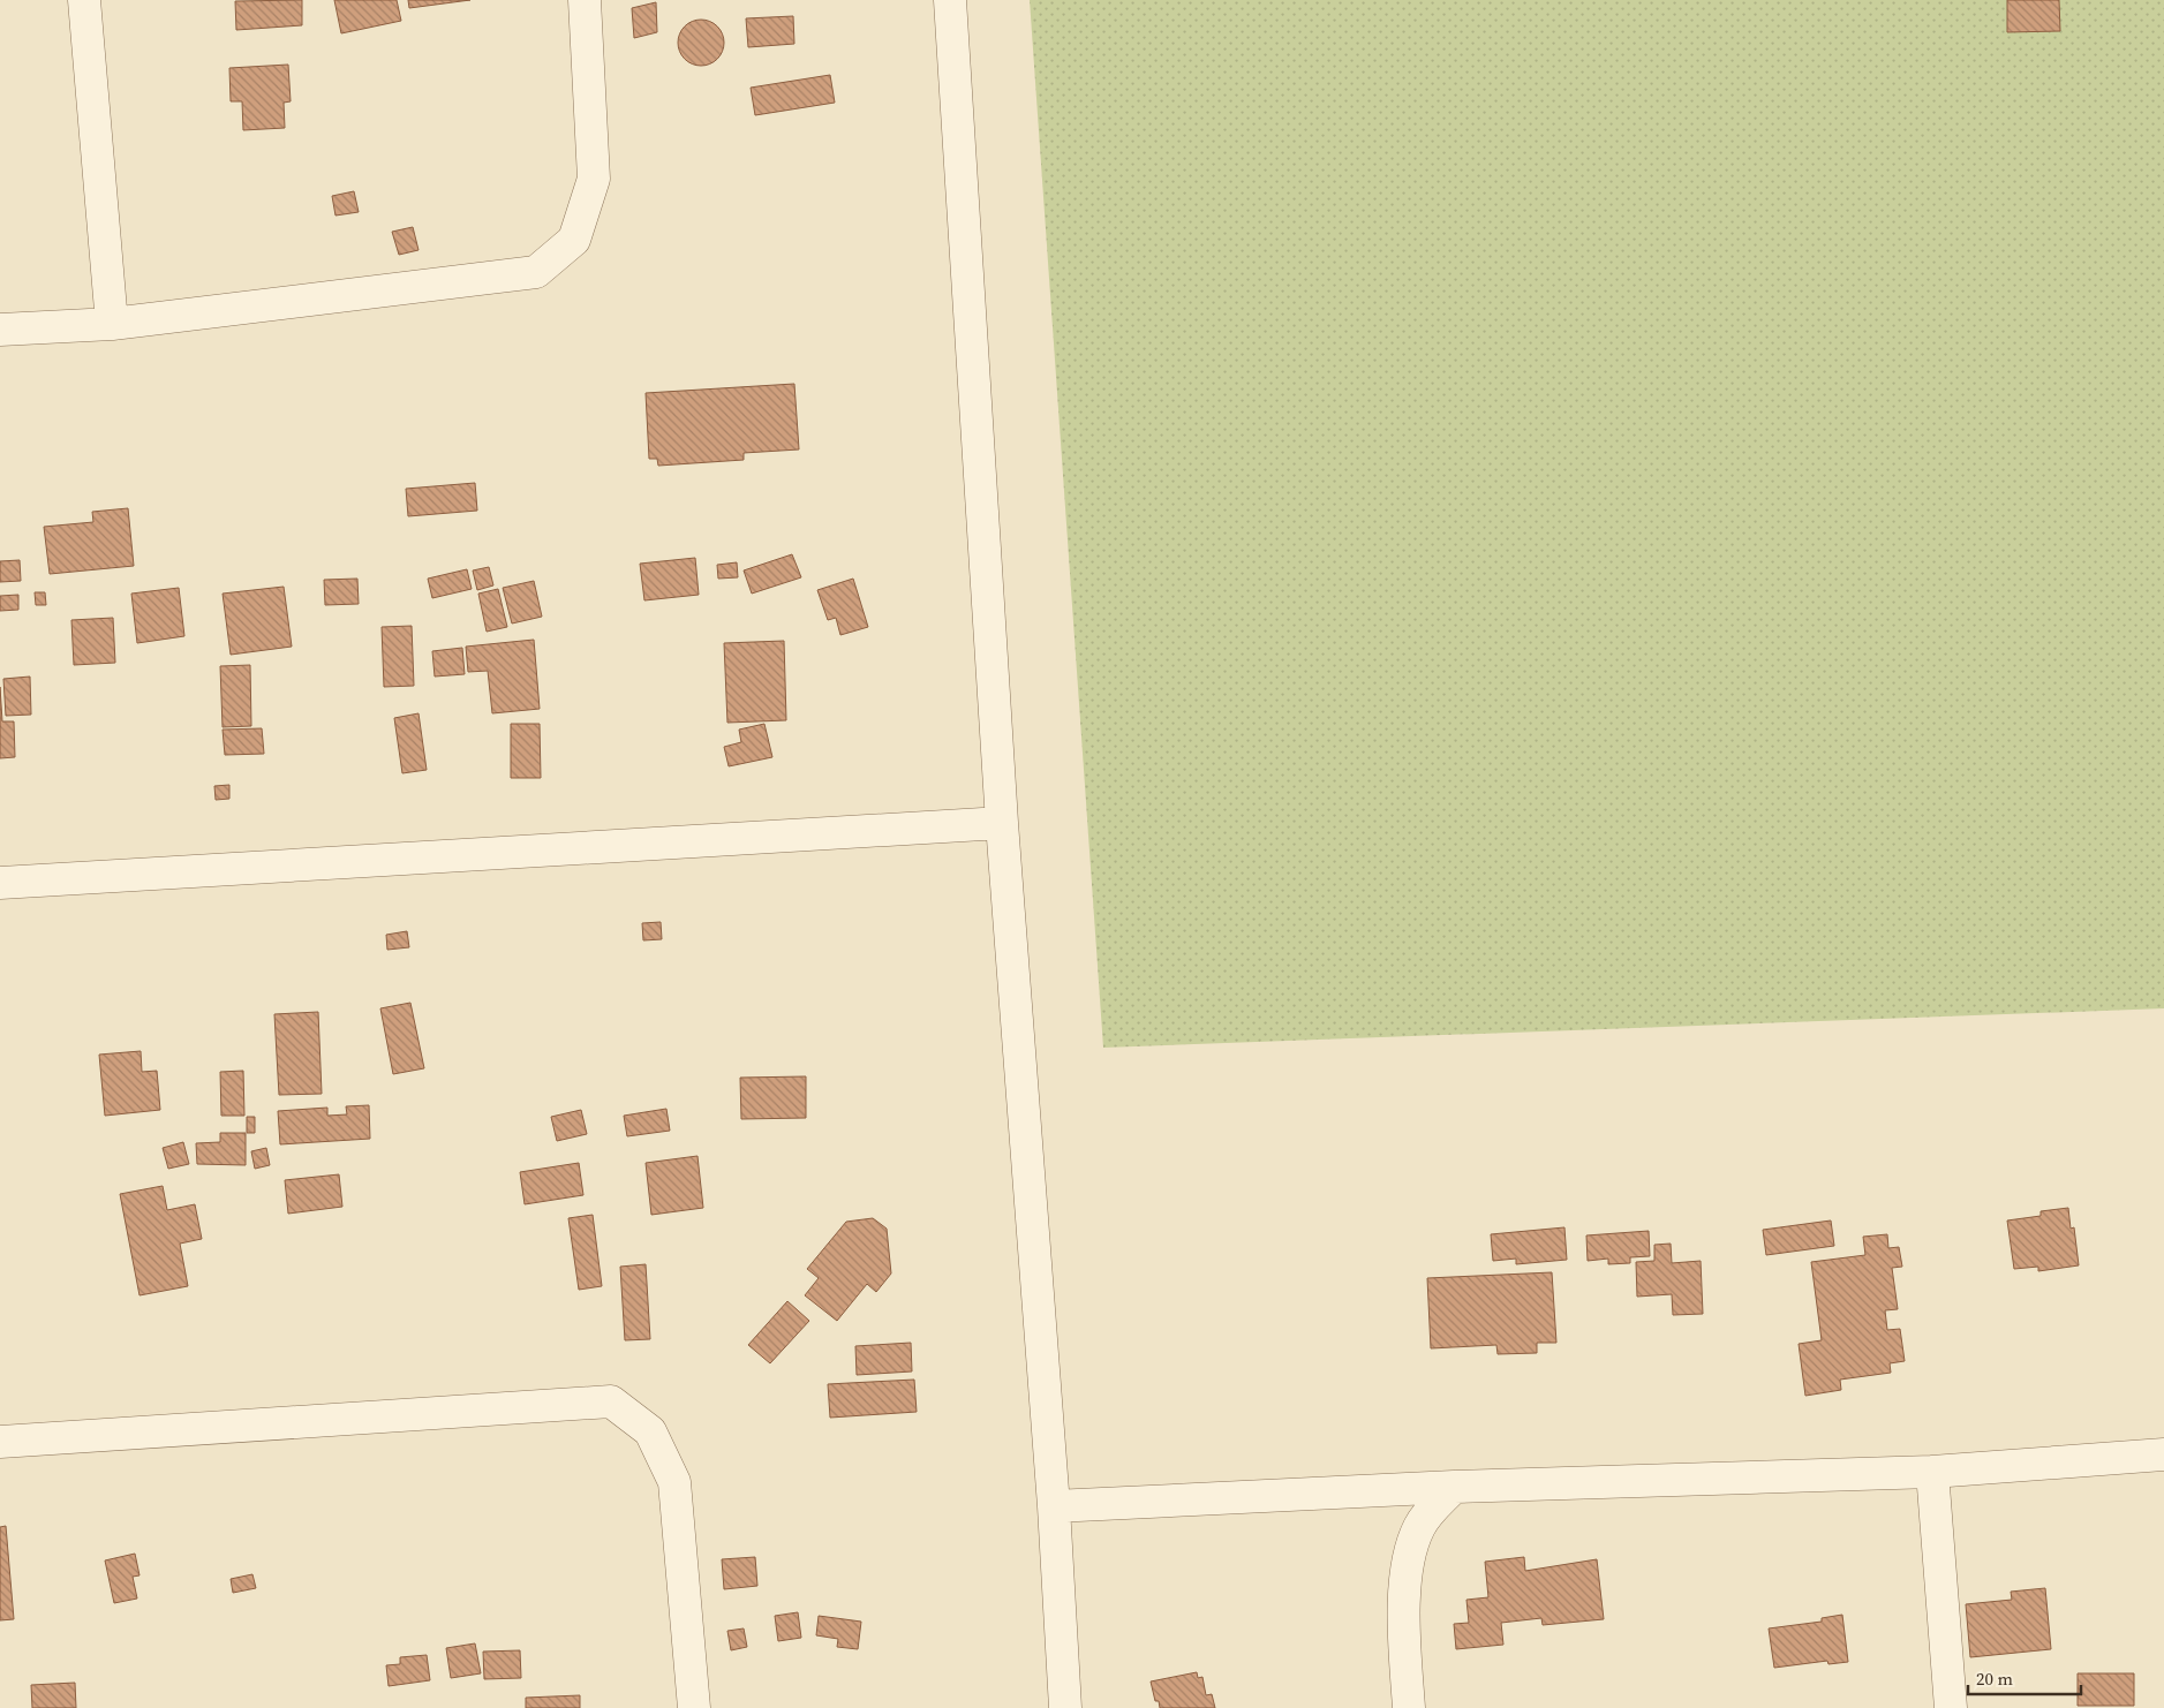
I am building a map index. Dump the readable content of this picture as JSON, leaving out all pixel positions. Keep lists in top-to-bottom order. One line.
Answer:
{"scale_bar":"20 m"}
